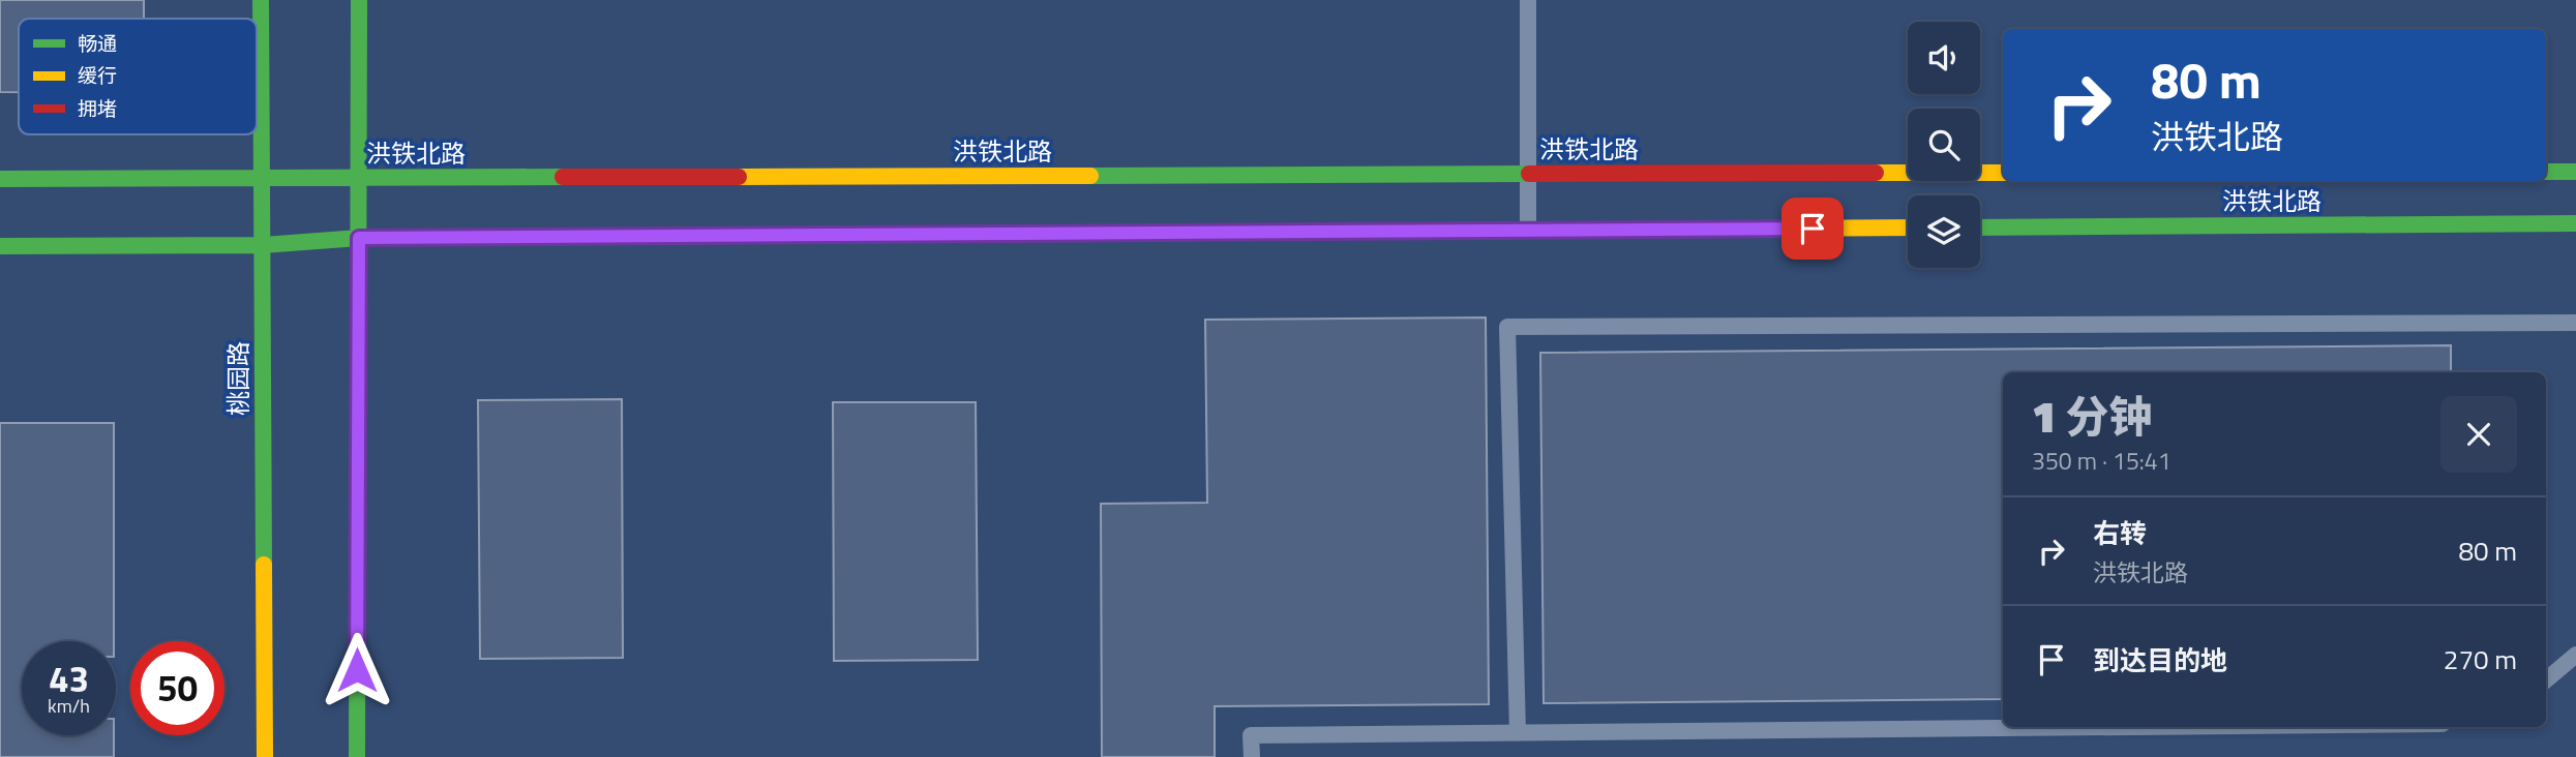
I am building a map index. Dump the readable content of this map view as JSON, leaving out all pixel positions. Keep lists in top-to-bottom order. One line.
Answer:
{"streets":{"street":["洪铁北路","桃园路"]},"crossings":[["洪铁北路","桃园路"]],"legend":["畅通","缓行","拥堵"],"page":{"turn":["80 m","洪铁北路"],"heading":["1 分钟","350 m · 15:41"],"list":[{"name":"右转","note":"洪铁北路","value":"80 m"},{"name":"到达目的地","value":"270 m"}],"speed":"43 km/h","limit":"50"}}
